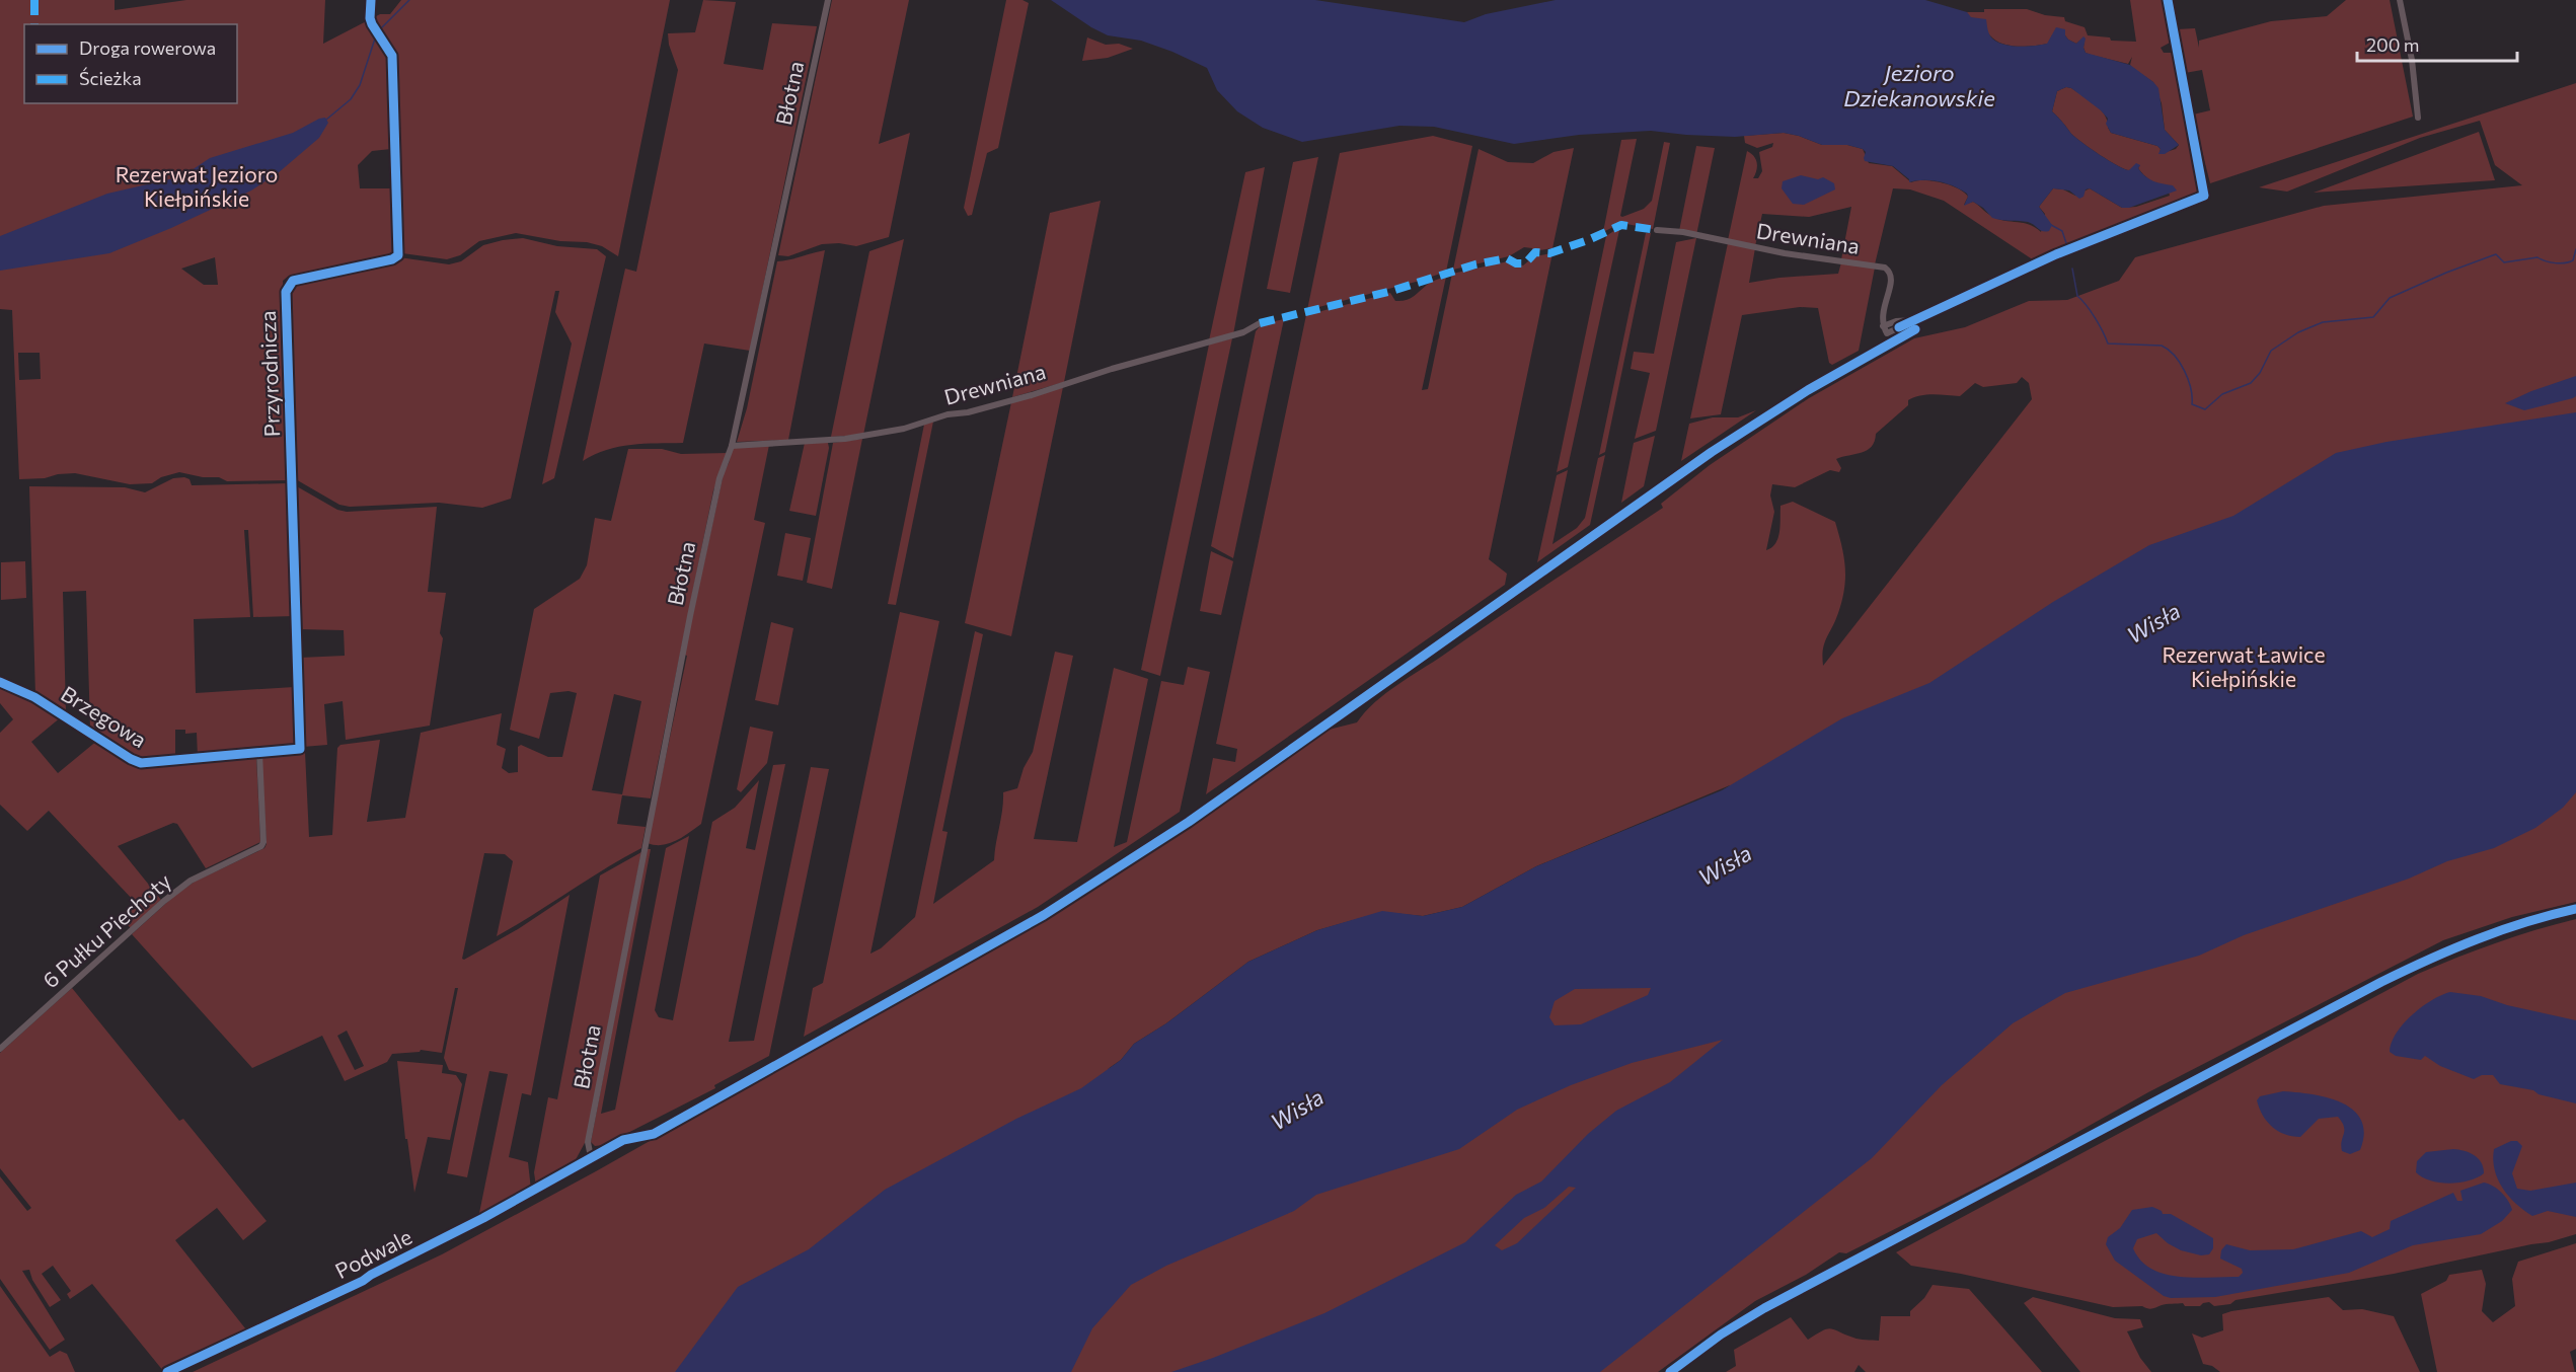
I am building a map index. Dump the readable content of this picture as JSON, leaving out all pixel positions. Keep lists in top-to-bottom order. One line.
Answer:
{"streets":{"street":["Błotna","Drewniana","Przyrodnicza","Brzegowa","6 Pułku Piechoty","Podwale"]},"crossings":[["Błotna","Drewniana"],["Błotna","Podwale"],["Przyrodnicza","Brzegowa"],["Brzegowa","6 Pułku Piechoty"]],"water":["Jezioro Dziekanowskie","Wisła"],"parks":["Rezerwat Jezioro Kiełpińskie","Rezerwat Ławice Kiełpińskie"],"legend":["Droga rowerowa","Ścieżka"],"scale_bar":"200 m"}
